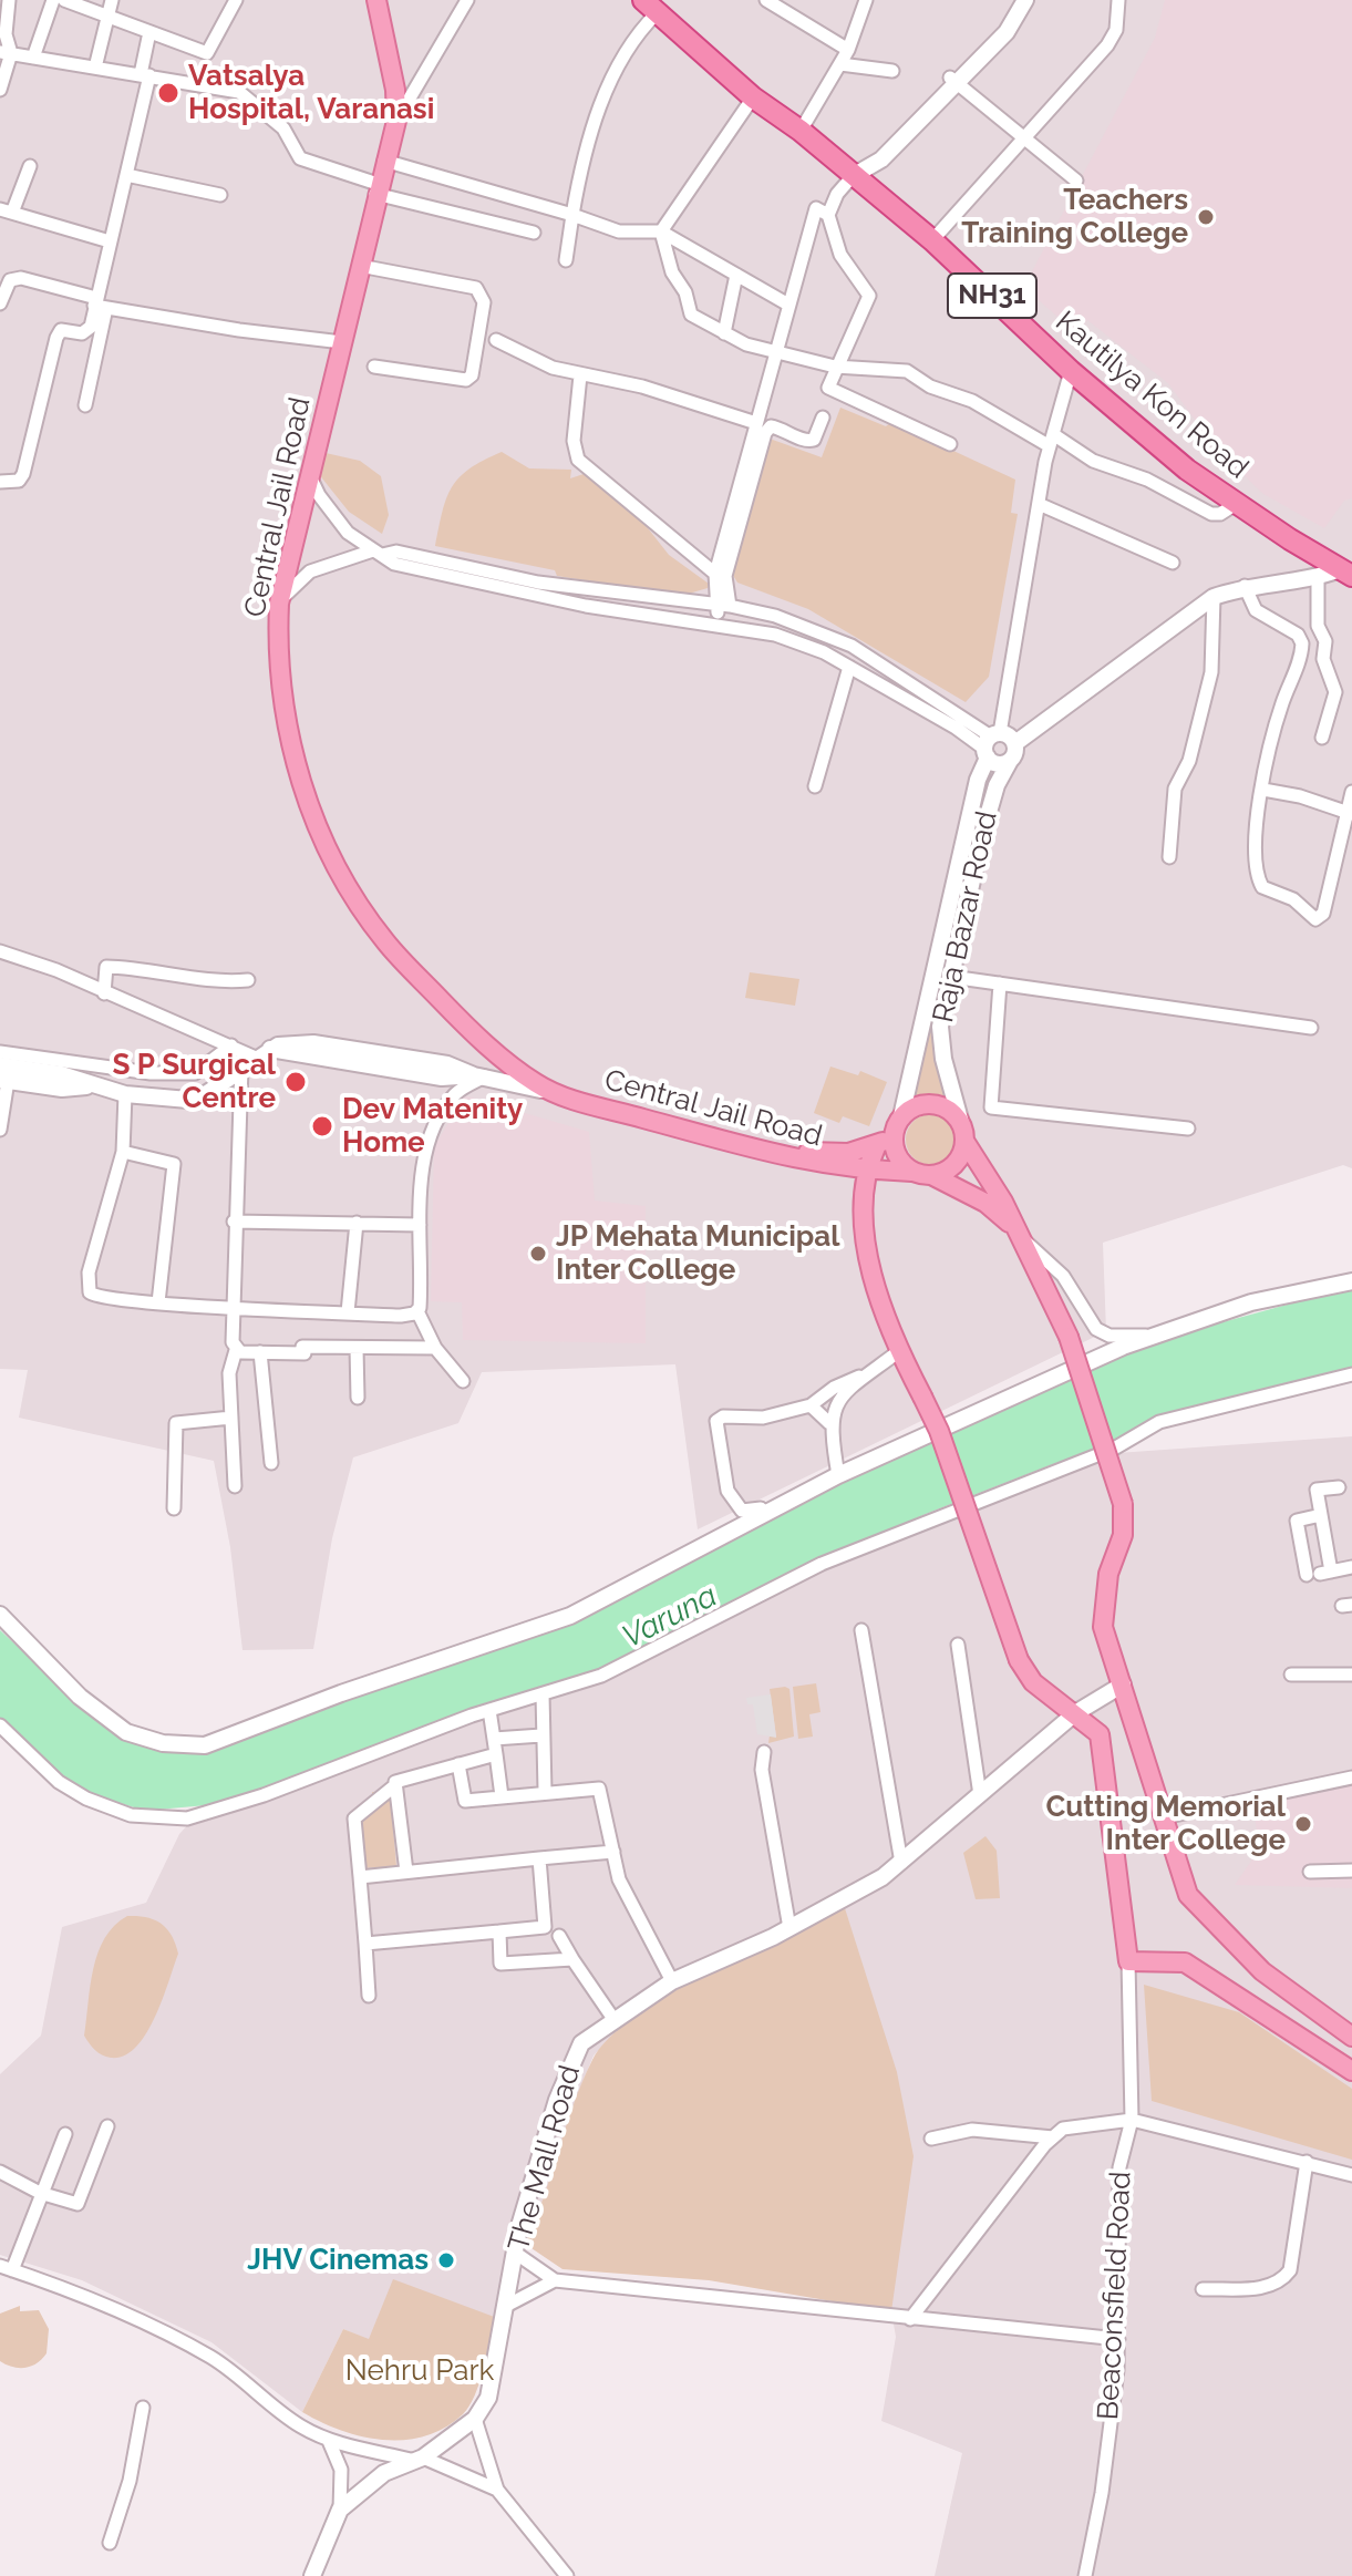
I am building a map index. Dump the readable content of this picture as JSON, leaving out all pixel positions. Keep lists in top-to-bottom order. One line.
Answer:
{"streets":{"highway":["NH31","Kautilya Kon Road"],"main road":["Central Jail Road"],"street":["Raja Bazar Road","The Mall Road","Beaconsfield Road"]},"crossings":[["Central Jail Road","Raja Bazar Road"]],"water":["Varuna"],"parks":["Nehru Park"],"places":["Vatsalya Hospital, Varanasi","Teachers Training College","S P Surgical Centre","Dev Matenity Home","JP Mehata Municipal Inter College","Cutting Memorial Inter College","JHV Cinemas"]}
